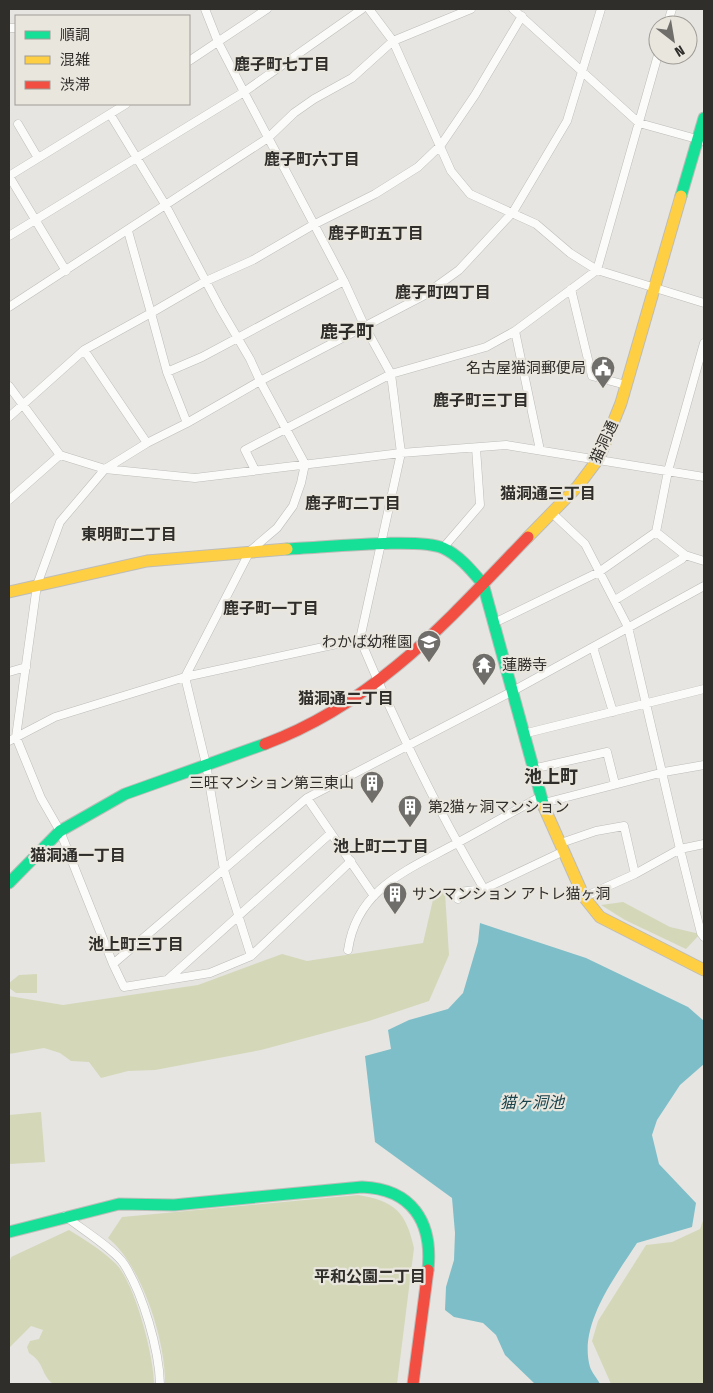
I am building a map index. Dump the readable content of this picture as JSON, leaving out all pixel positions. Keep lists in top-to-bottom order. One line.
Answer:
{"streets":{"street":["猫洞通"]},"districts":["鹿子町七丁目","鹿子町六丁目","鹿子町五丁目","鹿子町四丁目","鹿子町","鹿子町三丁目","猫洞通三丁目","鹿子町二丁目","東明町二丁目","鹿子町一丁目","猫洞通二丁目","池上町","池上町二丁目","猫洞通一丁目","池上町三丁目","平和公園二丁目"],"water":["猫ヶ洞池"],"places":{"public building":["名古屋猫洞郵便局"],"school or university":["わかば幼稚園"],"temple":["蓮勝寺"],"building":["三旺マンション第三東山","第2猫ヶ洞マンション","サンマンション アトレ猫ヶ洞"]},"legend":["順調","混雑","渋滞"],"north":"bottom right"}
